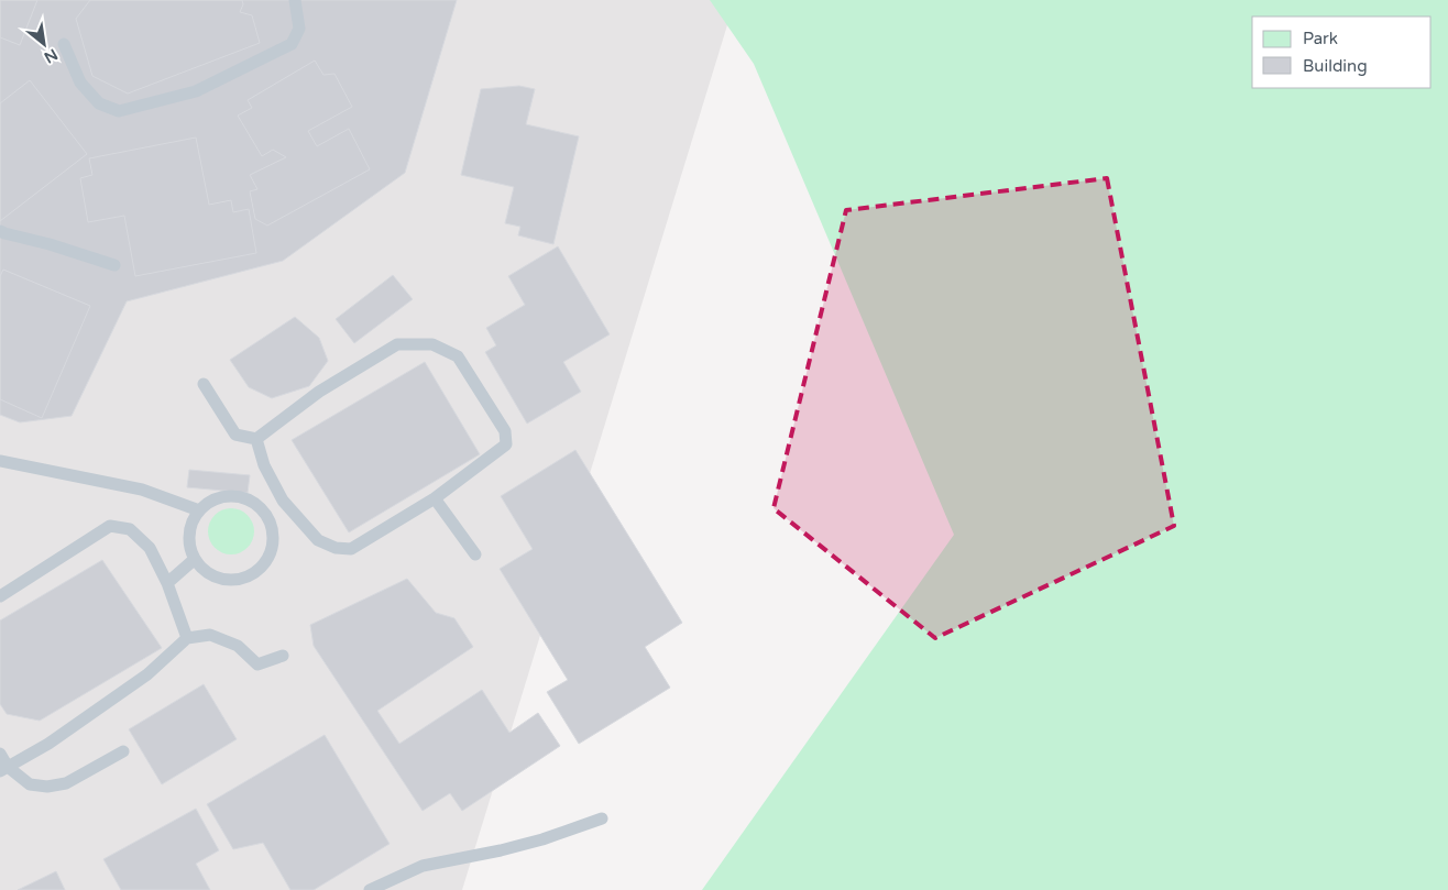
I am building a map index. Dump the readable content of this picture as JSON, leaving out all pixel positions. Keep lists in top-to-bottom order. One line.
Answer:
{"legend":["Park","Building"],"north":"bottom right"}
